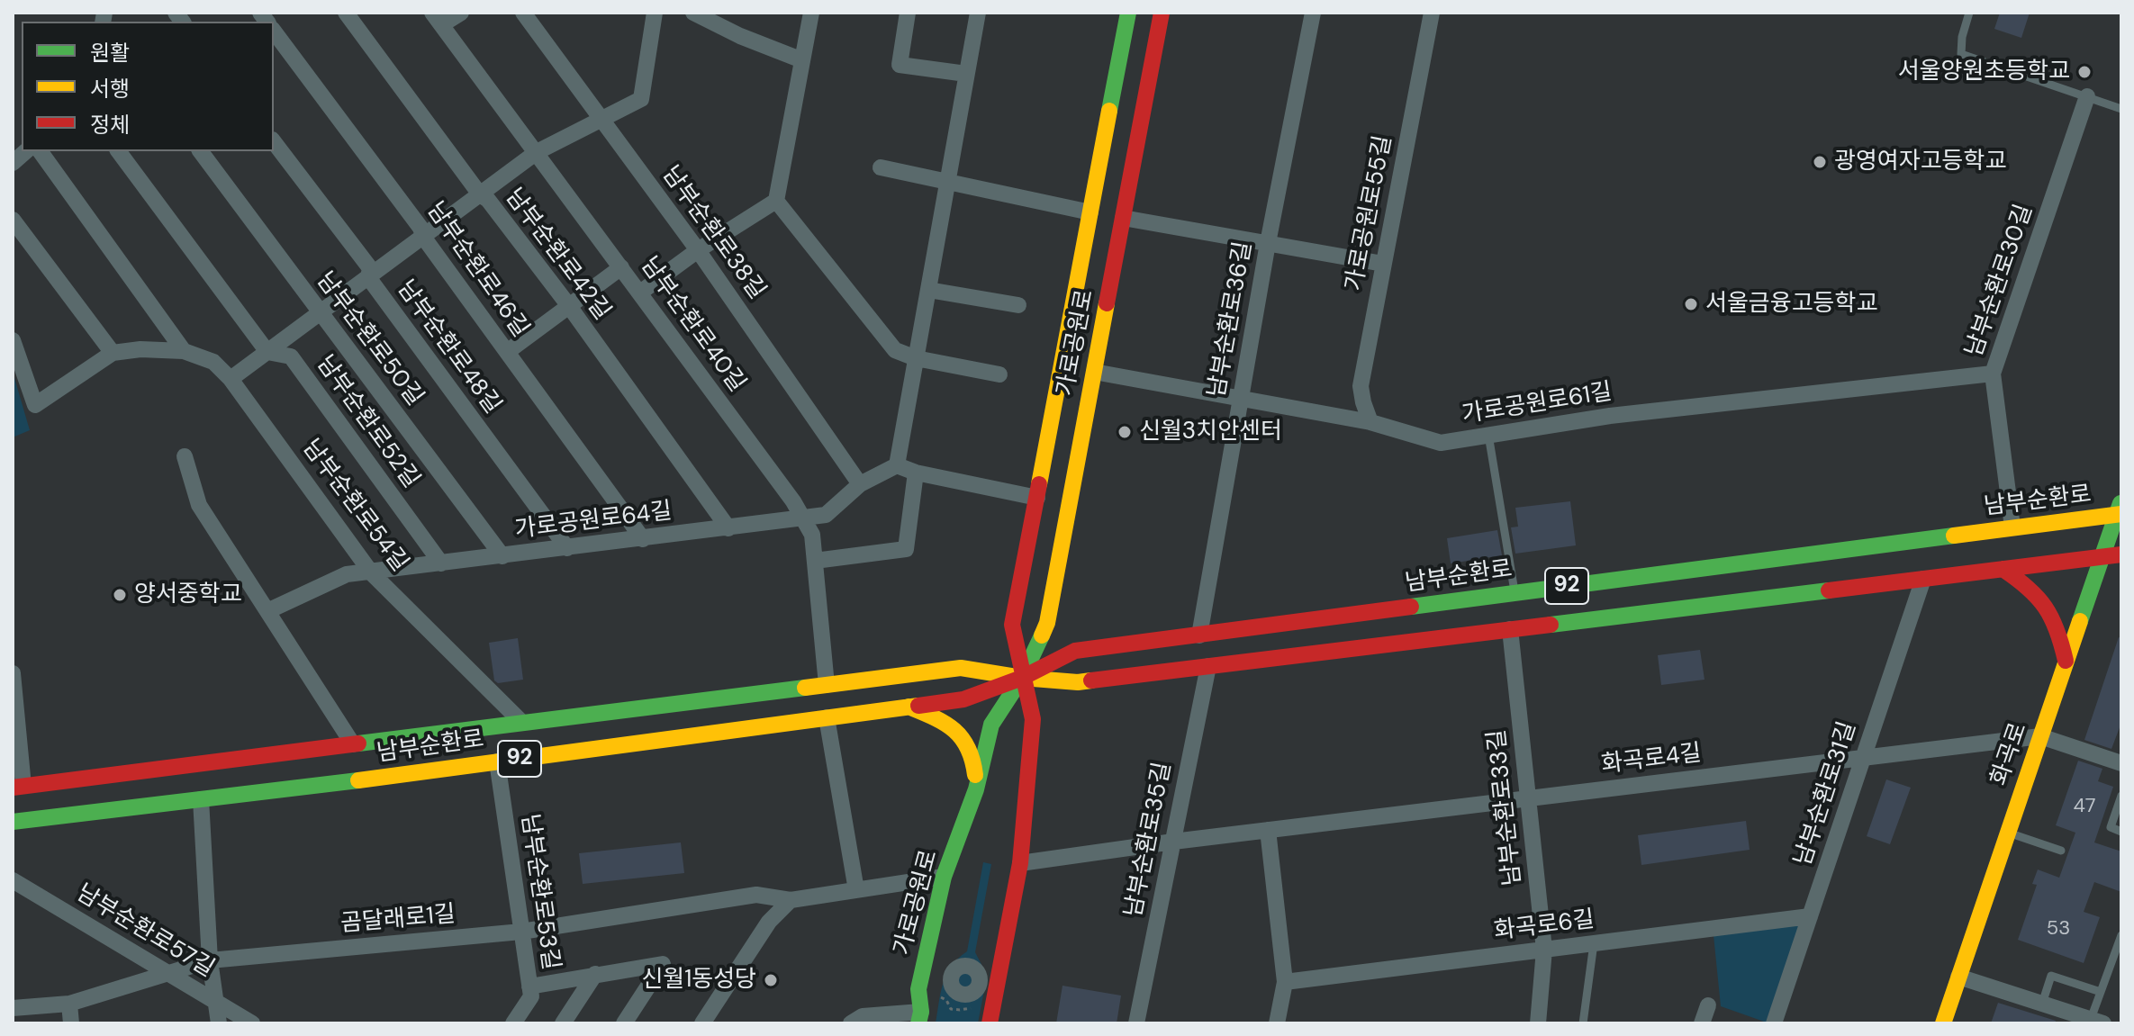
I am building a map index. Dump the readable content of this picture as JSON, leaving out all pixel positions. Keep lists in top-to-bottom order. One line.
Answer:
{"streets":{"main road":["가로공원로","남부순환로","92","화곡로"],"street":["가로공원로55길","남부순환로38길","남부순환로42길","남부순환로46길","남부순환로30길","남부순환로36길","남부순환로40길","남부순환로50길","남부순환로48길","가로공원로61길","남부순환로52길","남부순환로54길","가로공원로64길","화곡로4길","남부순환로31길","남부순환로33길","남부순환로35길","남부순환로53길","곰달래로1길","화곡로6길","남부순환로57길"]},"crossings":[["가로공원로55길","가로공원로61길"],["남부순환로38길","가로공원로64길"],["남부순환로42길","가로공원로64길"],["남부순환로46길","가로공원로64길"],["남부순환로30길","가로공원로61길"],["남부순환로30길","남부순환로"],["남부순환로36길","가로공원로61길"],["남부순환로36길","남부순환로"],["남부순환로40길","남부순환로"],["남부순환로40길","가로공원로64길"],["남부순환로50길","가로공원로64길"],["가로공원로","가로공원로61길"],["가로공원로","남부순환로"],["가로공원로","화곡로4길"],["가로공원로","곰달래로1길"],["남부순환로48길","가로공원로64길"],["남부순환로52길","가로공원로64길"],["남부순환로","남부순환로54길"],["남부순환로","화곡로"],["남부순환로","남부순환로31길"],["남부순환로","남부순환로33길"],["남부순환로","남부순환로35길"],["남부순환로","남부순환로53길"],["남부순환로54길","가로공원로64길"],["화곡로","화곡로4길"],["화곡로4길","남부순환로31길"],["화곡로4길","남부순환로33길"],["화곡로4길","남부순환로35길"],["남부순환로31길","화곡로6길"],["남부순환로33길","화곡로6길"],["남부순환로53길","곰달래로1길"],["곰달래로1길","남부순환로57길"]],"places":["서울양원초등학교","광영여자고등학교","서울금융고등학교","신월3치안센터","양서중학교","신월1동성당"],"house_numbers":["47","53"],"legend":["원활","서행","정체"]}
